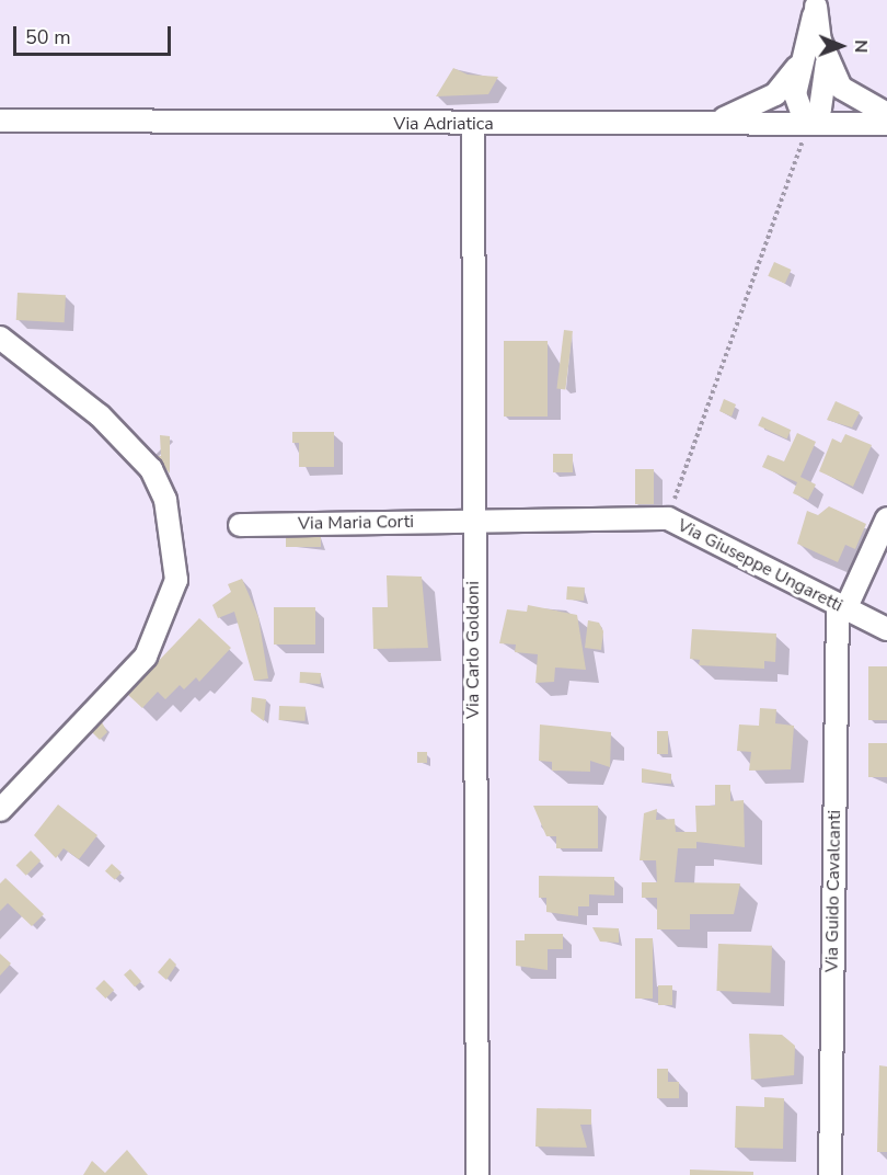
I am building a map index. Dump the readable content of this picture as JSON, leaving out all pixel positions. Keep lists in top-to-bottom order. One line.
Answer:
{"streets":{"street":["Via Adriatica","Via Maria Corti","Via Giuseppe Ungaretti","Via Carlo Goldoni","Via Guido Cavalcanti"]},"crossings":[["Via Adriatica","Via Carlo Goldoni"],["Via Maria Corti","Via Giuseppe Ungaretti"],["Via Maria Corti","Via Carlo Goldoni"],["Via Giuseppe Ungaretti","Via Carlo Goldoni"],["Via Giuseppe Ungaretti","Via Guido Cavalcanti"]],"scale_bar":"50 m","north":"right"}
